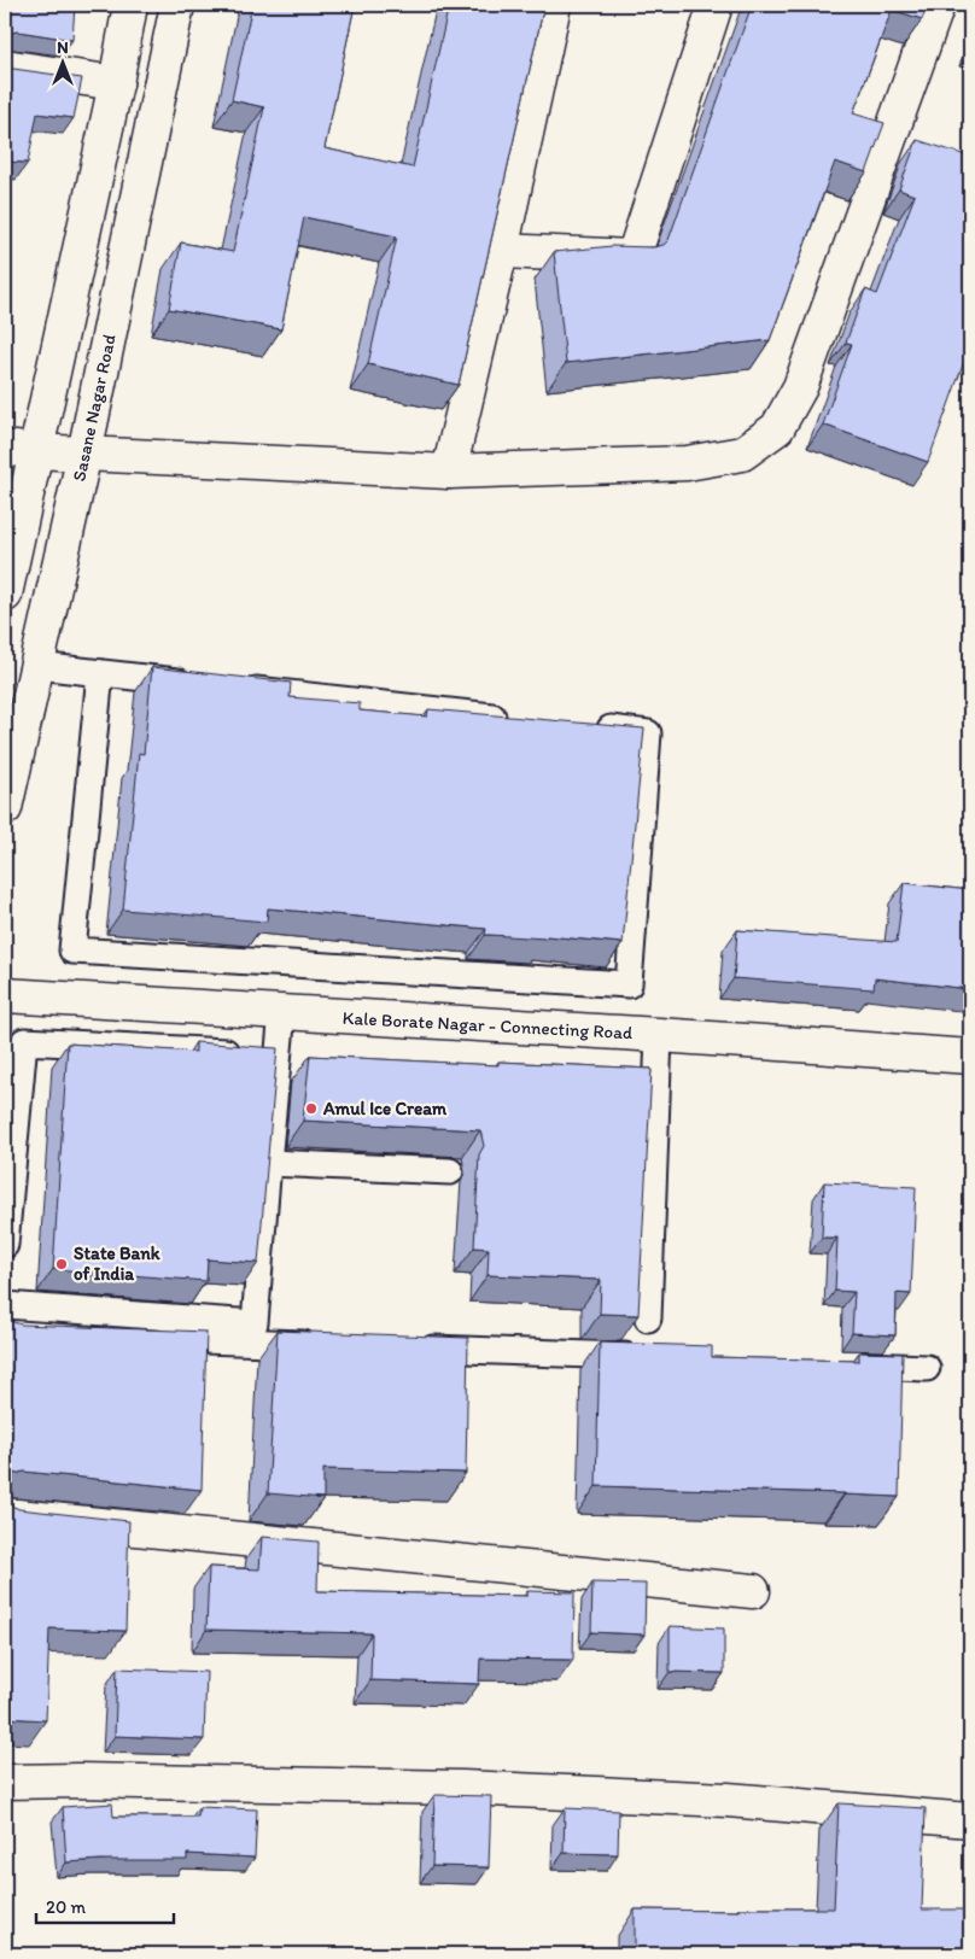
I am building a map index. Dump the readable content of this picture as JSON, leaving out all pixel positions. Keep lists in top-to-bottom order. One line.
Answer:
{"streets":{"street":["Sasane Nagar Road","Kale Borate Nagar - Connecting Road"]},"places":["Amul Ice Cream","State Bank of India"],"scale_bar":"20 m","north":"top"}
